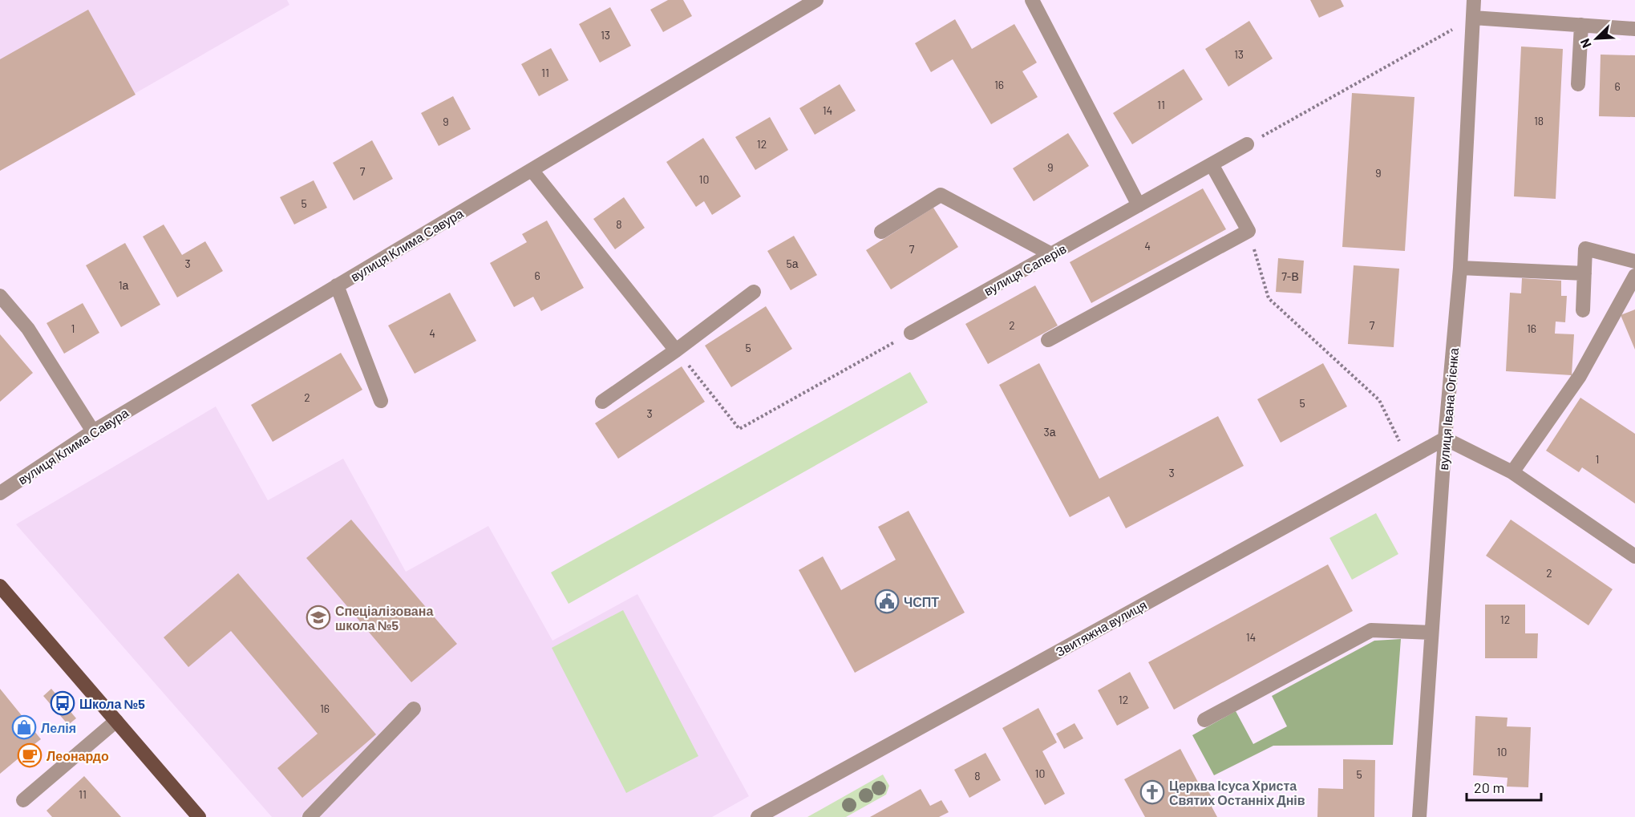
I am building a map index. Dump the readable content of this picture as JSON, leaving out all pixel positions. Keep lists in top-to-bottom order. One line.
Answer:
{"streets":{"street":["вулиця Клима Савура","вулиця Саперів","вулиця Івана Огієнка","Звитяжна вулиця"]},"crossings":[["вулиця Івана Огієнка","Звитяжна вулиця"]],"places":{"public building":["ЧСПТ"],"school or university":["Спеціалізована школа №5"],"bus stop":["Школа №5"],"shop":["Лелія"],"cafe":["Леонардо"],"church":["Церква Ісуса Христа Святих Останніх Днів"]},"house_numbers":["13","13","11","16","6","11","14","18","9","12","9","7","9","10","5","8","4","7","3","5а","6","7-В","1а","2","7","1","16","4","5","2","5","3","3а","1","3","2","12","14","12","16","10","10","5","8","11"],"scale_bar":"20 m","north":"bottom left"}
